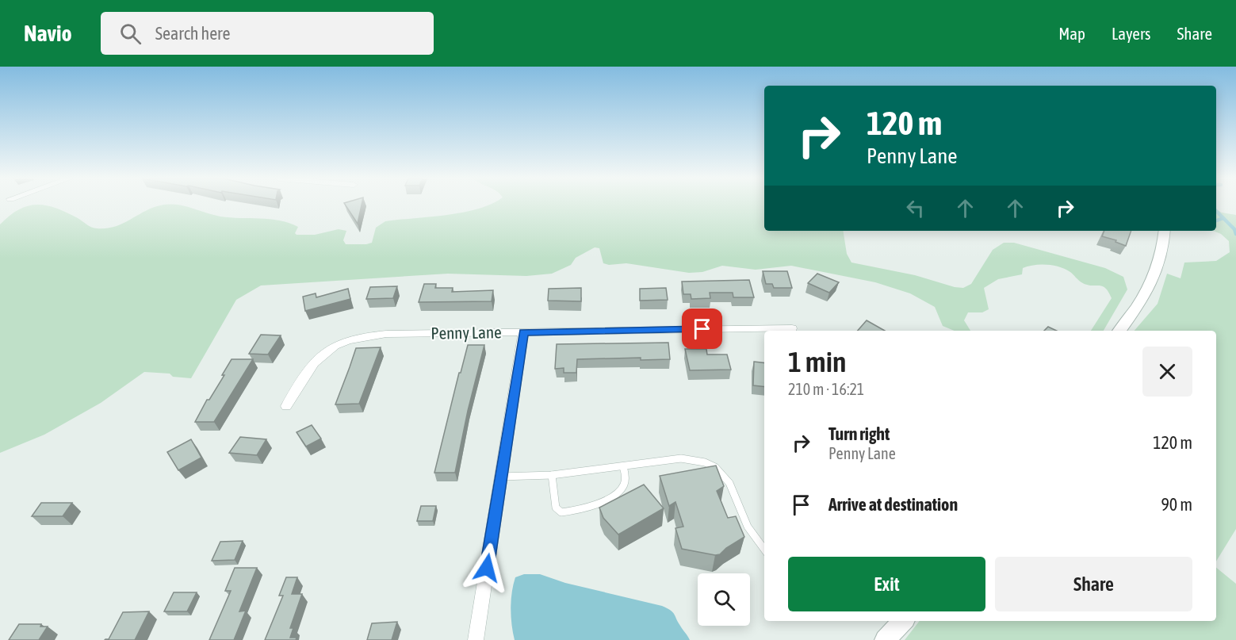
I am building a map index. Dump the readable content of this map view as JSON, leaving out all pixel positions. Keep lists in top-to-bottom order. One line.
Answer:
{"streets":{"street":["Penny Lane"]},"page":{"header":"Navio","search":"Search here","nav":["Map","Layers","Share"],"turn":["120 m","Penny Lane"],"heading":["1 min","210 m · 16:21"],"list":[{"name":"Turn right","note":"Penny Lane","value":"120 m"},{"name":"Arrive at destination","value":"90 m"}],"buttons":["Exit","Share"]}}
